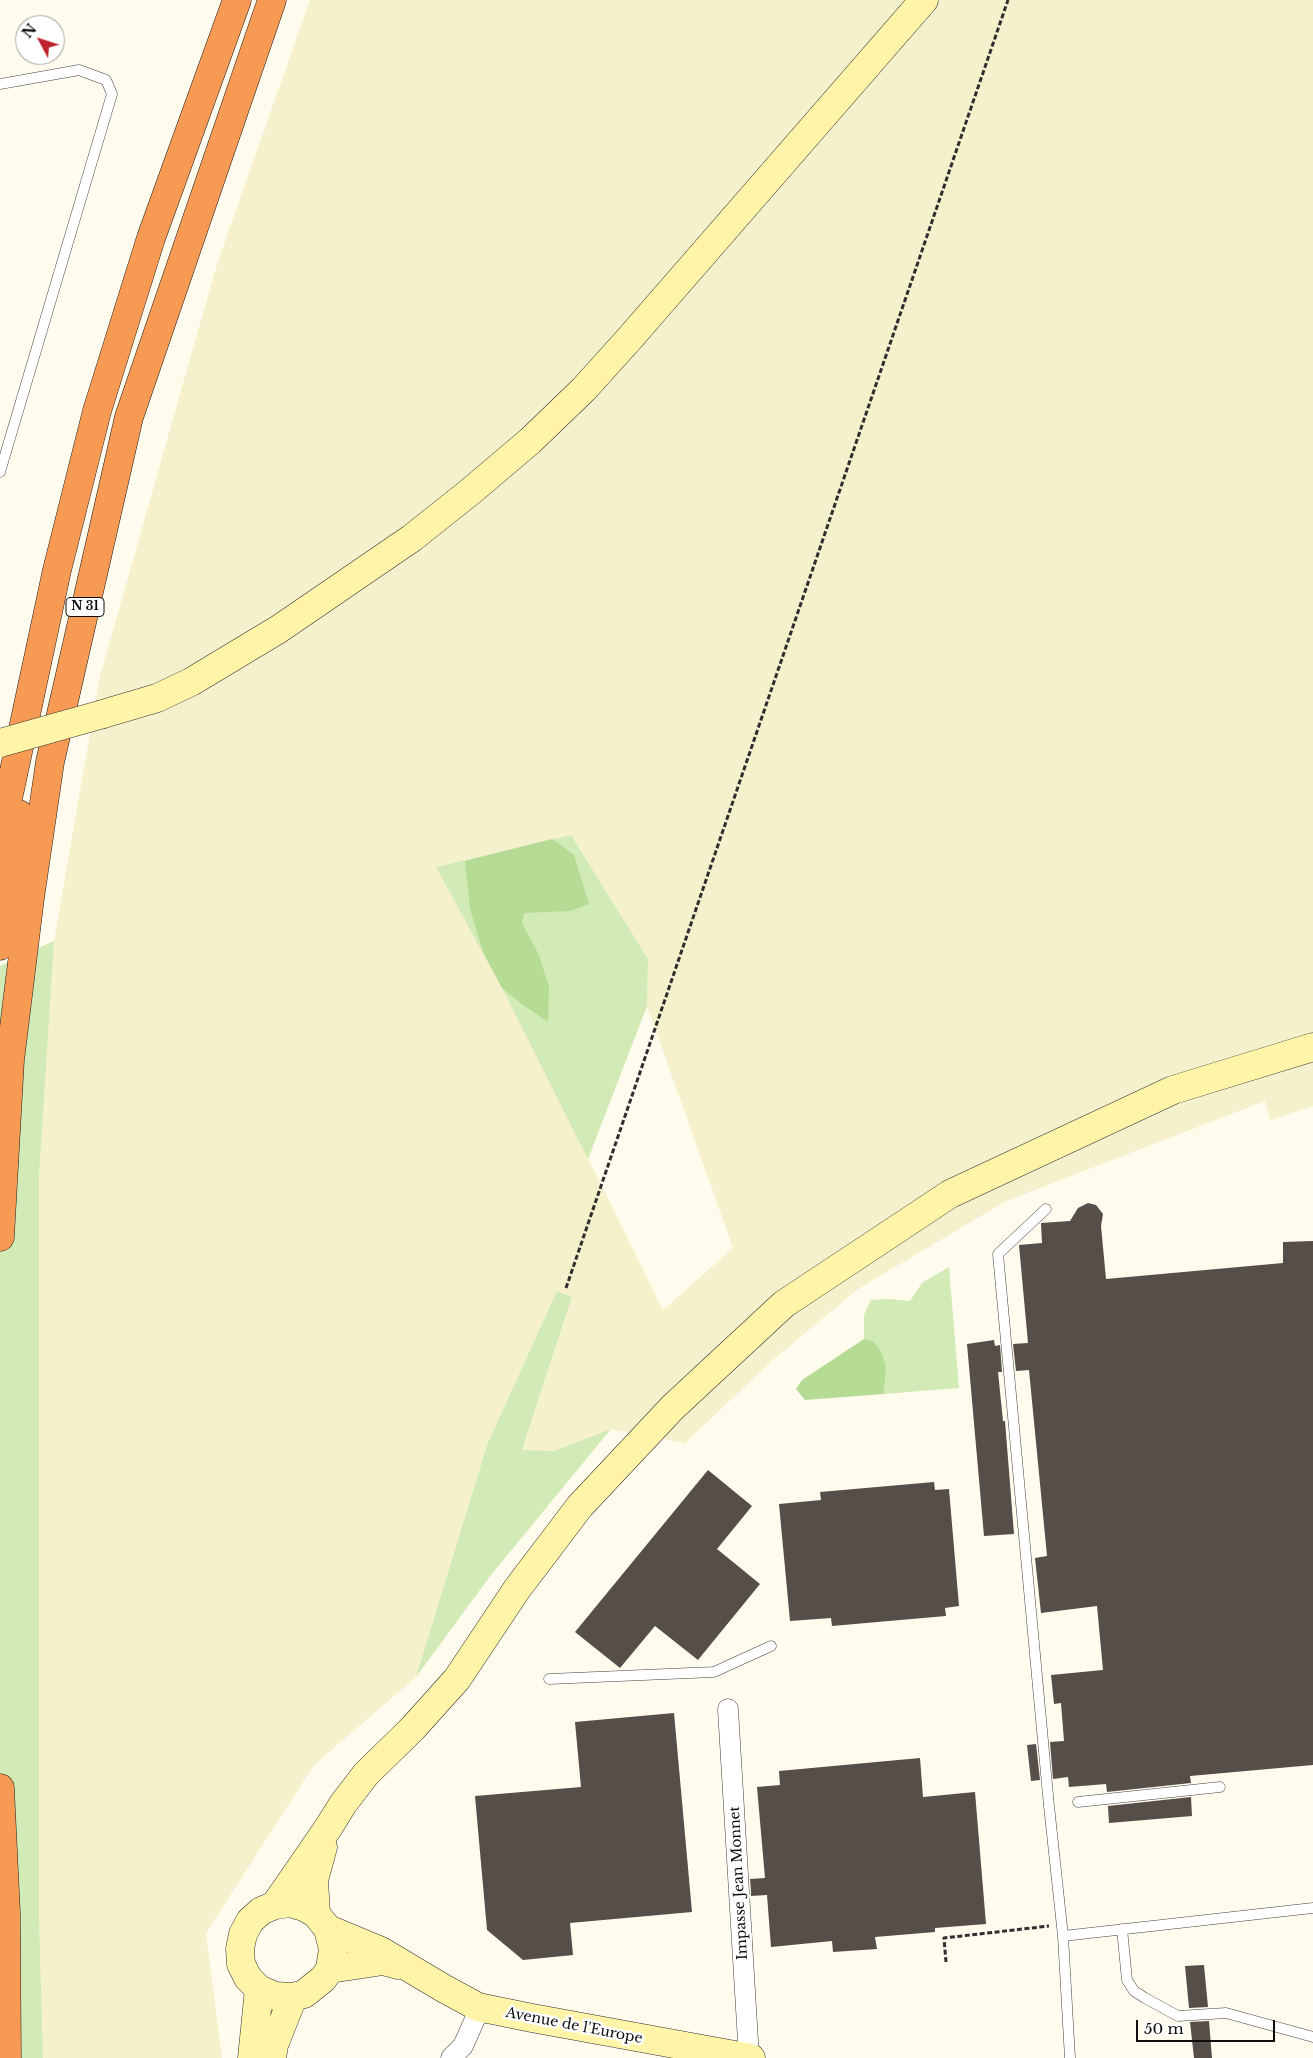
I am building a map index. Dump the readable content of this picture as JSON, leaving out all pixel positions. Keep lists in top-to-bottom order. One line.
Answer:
{"streets":{"highway":["N 31"],"main road":["Avenue de l'Europe"],"street":["Impasse Jean Monnet"]},"crossings":[["Impasse Jean Monnet","Avenue de l'Europe"]],"scale_bar":"50 m","north":"top left"}
